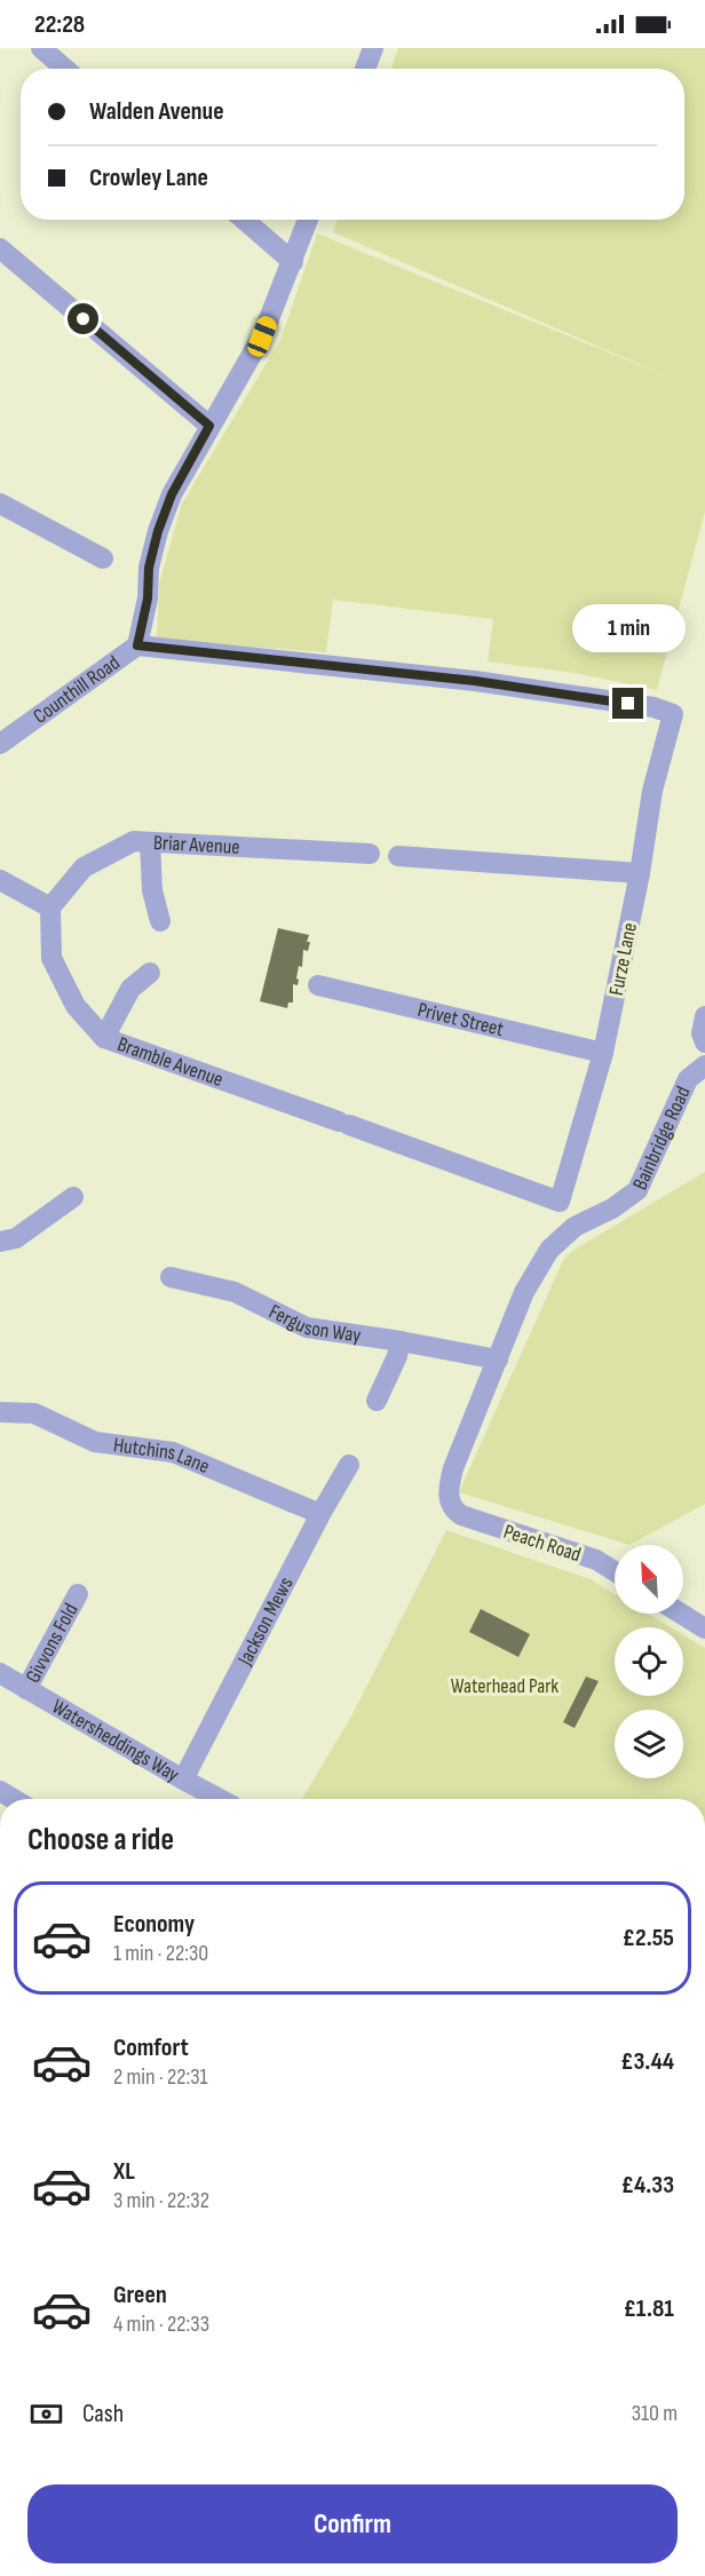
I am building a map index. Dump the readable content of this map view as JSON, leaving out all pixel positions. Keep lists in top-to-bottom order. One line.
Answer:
{"streets":{"street":["Counthill Road","Briar Avenue","Furze Lane","Privet Street","Bramble Avenue","Bainbridge Road","Ferguson Way","Hutchins Lane","Peach Road","Jackson Mews","Givvons Fold","Watersheddings Way"]},"crossings":[["Counthill Road","Furze Lane"],["Briar Avenue","Bramble Avenue"],["Furze Lane","Privet Street"],["Furze Lane","Bramble Avenue"],["Bainbridge Road","Ferguson Way"],["Bainbridge Road","Peach Road"],["Ferguson Way","Peach Road"],["Hutchins Lane","Jackson Mews"],["Jackson Mews","Watersheddings Way"],["Givvons Fold","Watersheddings Way"]],"parks":["Waterhead Park"],"north":"top left","page":{"status":"22:28","banner":["Walden Avenue","Crowley Lane"],"bubble":"1 min","heading":"Choose a ride","list":[{"name":"Economy","note":"1 min · 22:30","value":"£2.55"},{"name":"Comfort","note":"2 min · 22:31","value":"£3.44"},{"name":"XL","note":"3 min · 22:32","value":"£4.33"},{"name":"Green","note":"4 min · 22:33","value":"£1.81"}],"pay":["Cash","310 m"],"buttons":"Confirm"}}
